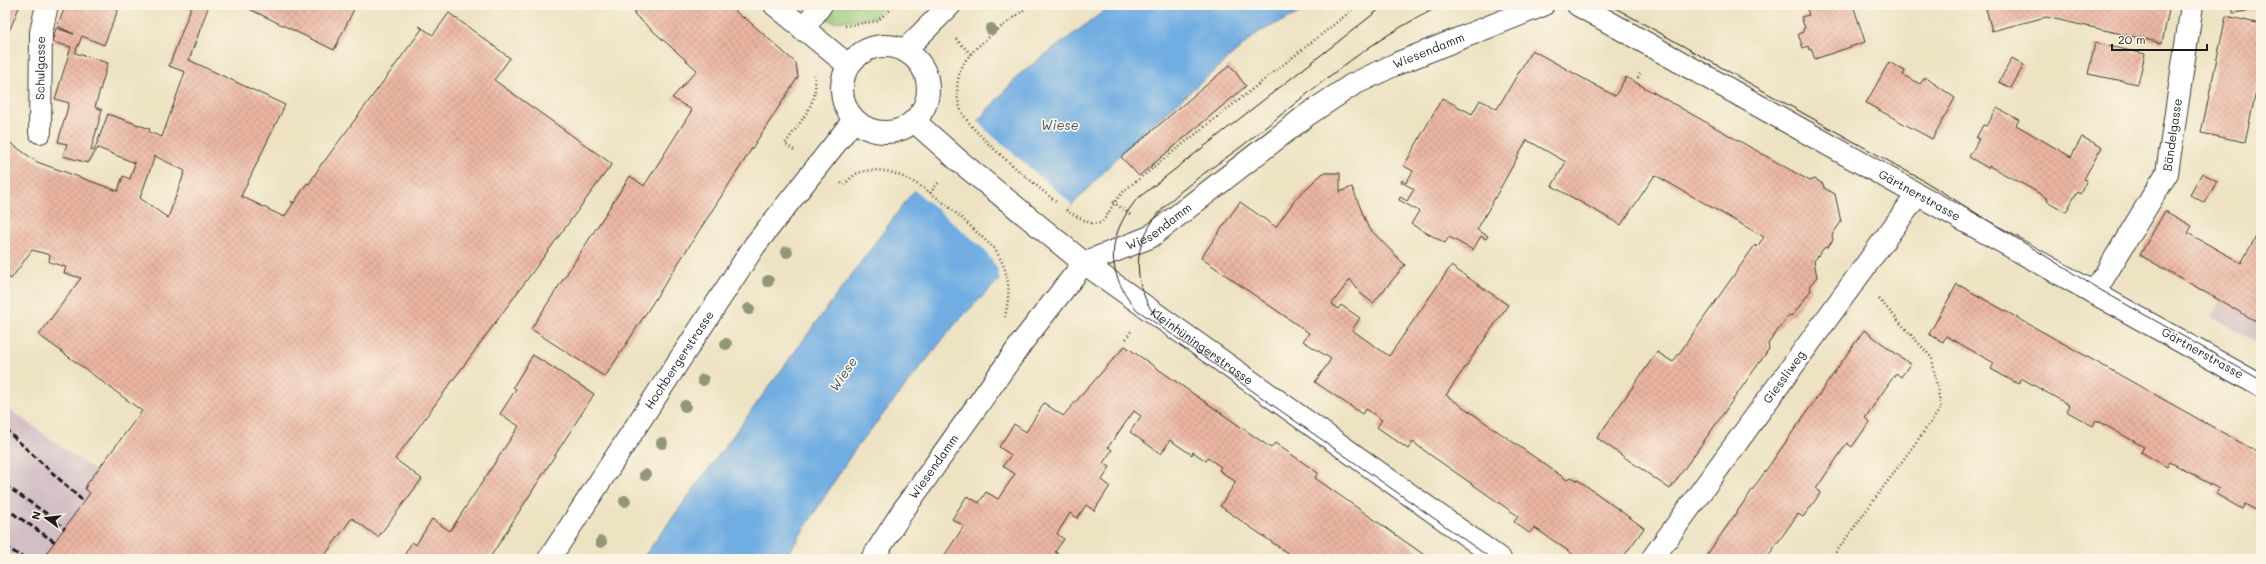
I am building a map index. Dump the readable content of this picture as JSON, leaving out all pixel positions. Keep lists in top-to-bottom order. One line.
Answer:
{"streets":{"street":["Wiesendamm","Schulgasse","Bändelgasse","Gärtnerstrasse","Kleinhüningerstrasse","Hochbergerstrasse","Giessliweg"]},"crossings":[["Wiesendamm","Kleinhüningerstrasse"],["Bändelgasse","Gärtnerstrasse"],["Gärtnerstrasse","Giessliweg"],["Kleinhüningerstrasse","Hochbergerstrasse"]],"water":["Wiese"],"scale_bar":"20 m","north":"left"}
